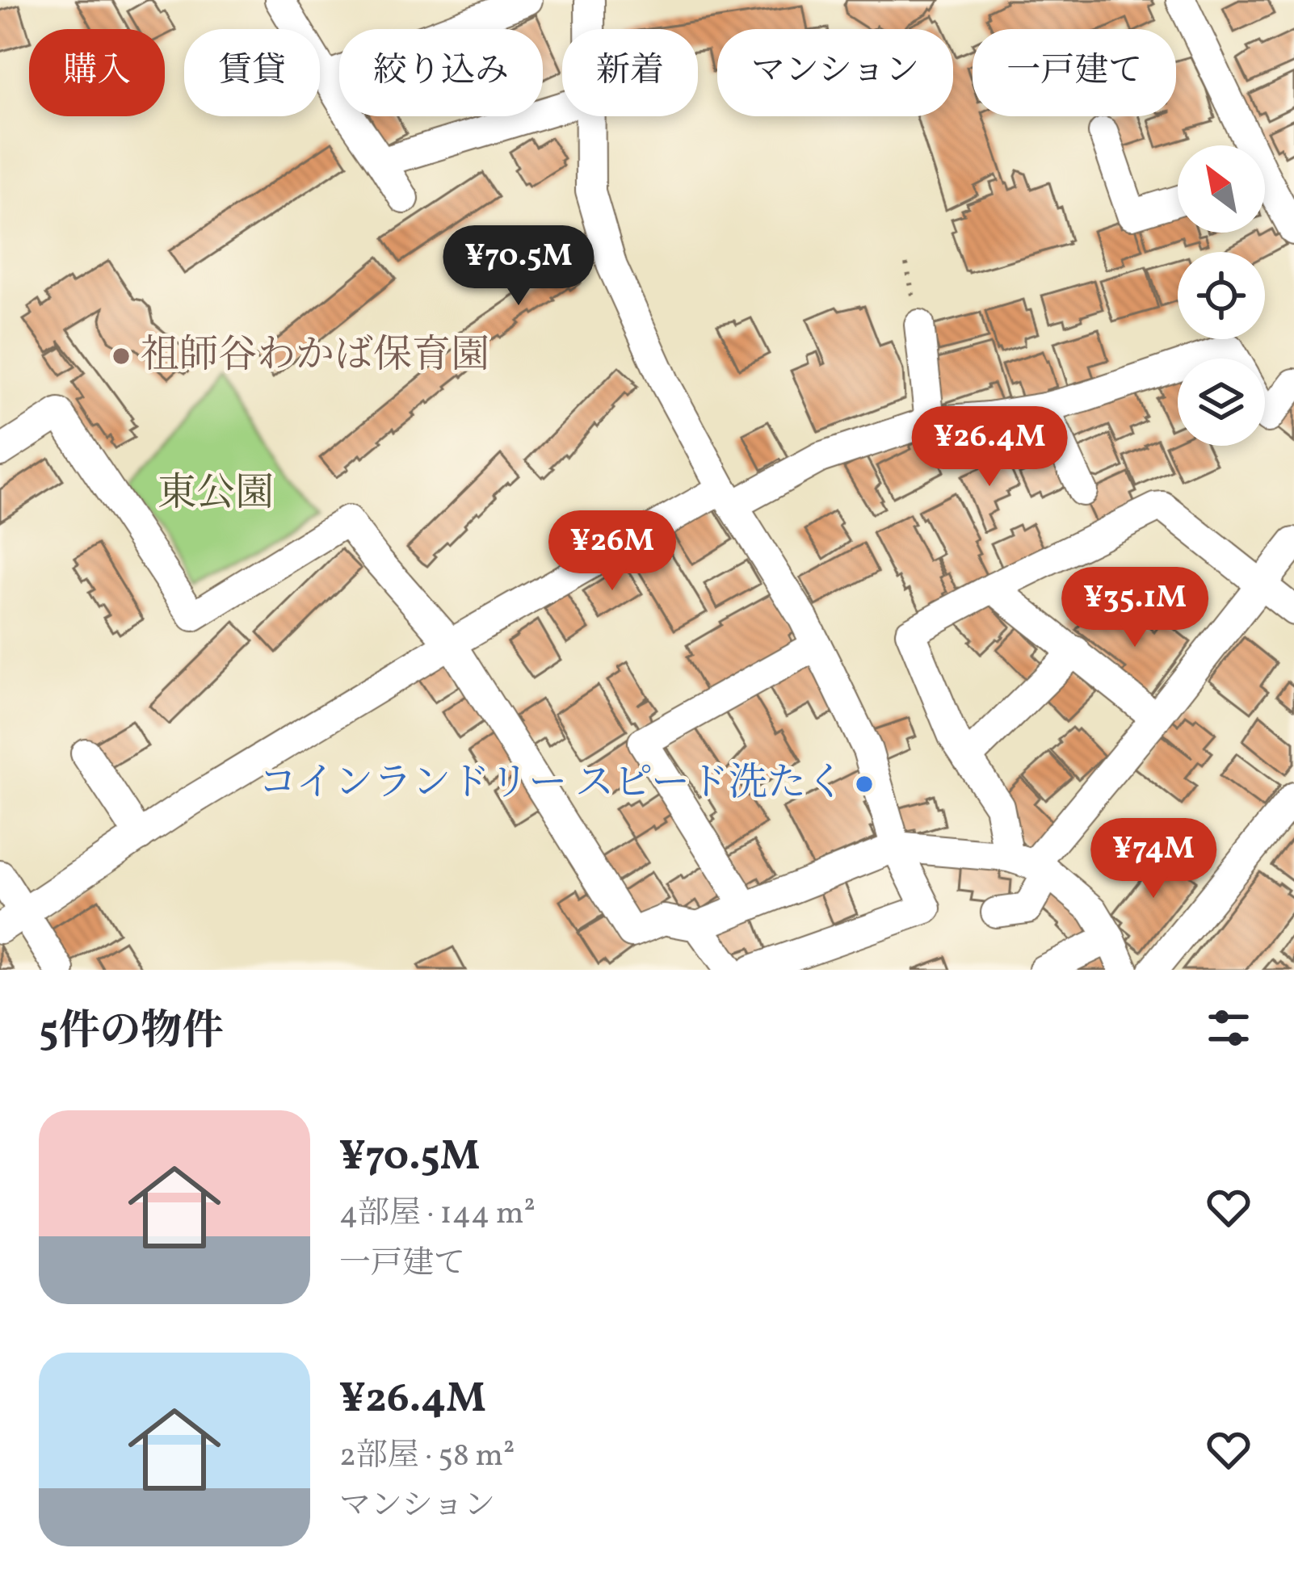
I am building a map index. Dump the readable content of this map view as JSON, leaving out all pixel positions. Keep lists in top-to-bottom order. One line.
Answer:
{"parks":["東公園"],"places":["祖師谷わかば保育園","コインランドリー スピード洗たく"],"north":"top left","page":{"chip":["購入","賃貸","絞り込み","新着","マンション","一戸建て"],"price":["¥70.5M","¥26.4M","¥26M","¥35.1M","¥74M"],"heading":"5件の物件","list":[{"name":"¥70.5M","note":"4部屋 · 144 m² · 一戸建て"},{"name":"¥26.4M","note":"2部屋 · 58 m² · マンション"}]}}
